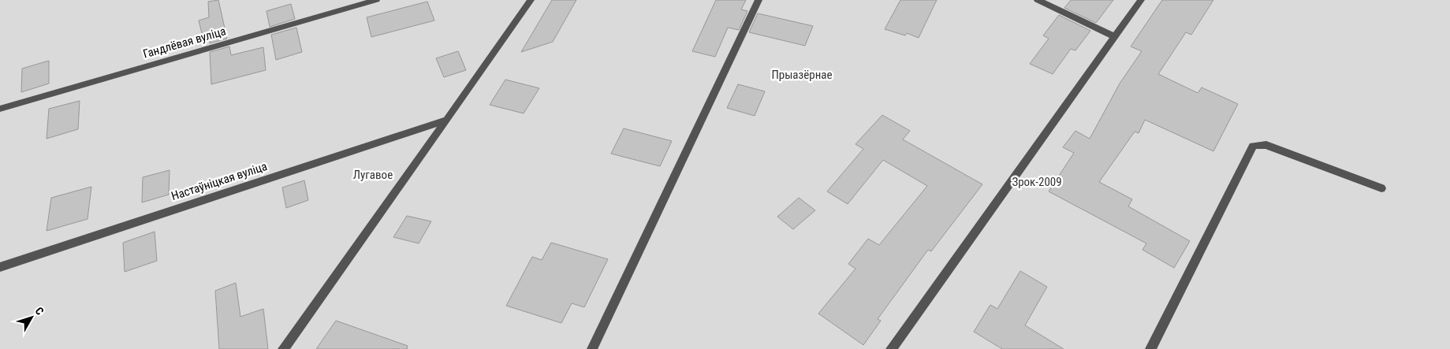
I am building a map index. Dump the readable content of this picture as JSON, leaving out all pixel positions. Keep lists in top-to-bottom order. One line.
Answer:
{"streets":{"lane":["Гандлёвая вуліца","Настаўніцкая вуліца"]},"parks":["Прыазёрнае","Лугавое","Зрок-2009"],"north":"top right"}
